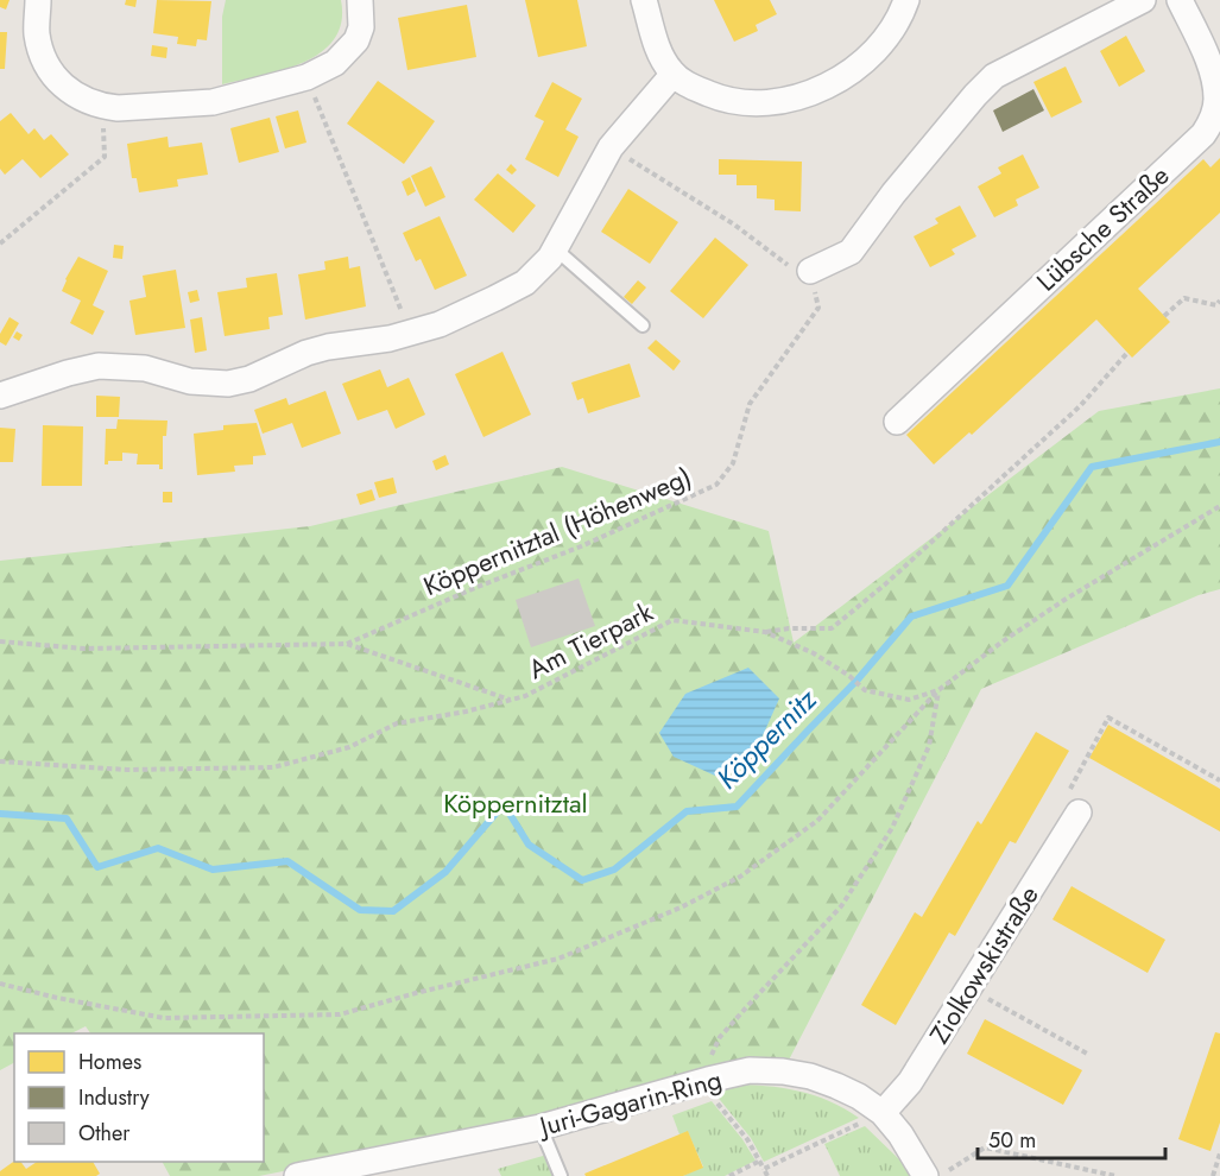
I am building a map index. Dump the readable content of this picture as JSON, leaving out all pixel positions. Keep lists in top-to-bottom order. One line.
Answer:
{"streets":{"street":["Lübsche Straße","Ziolkowskistraße","Juri-Gagarin-Ring"],"path":["Köppernitztal (Höhenweg)","Am Tierpark"]},"crossings":[["Köppernitztal (Höhenweg)","Am Tierpark"],["Ziolkowskistraße","Juri-Gagarin-Ring"]],"water":["Köppernitz"],"parks":["Köppernitztal"],"legend":["Homes","Industry","Other"],"scale_bar":"50 m"}
